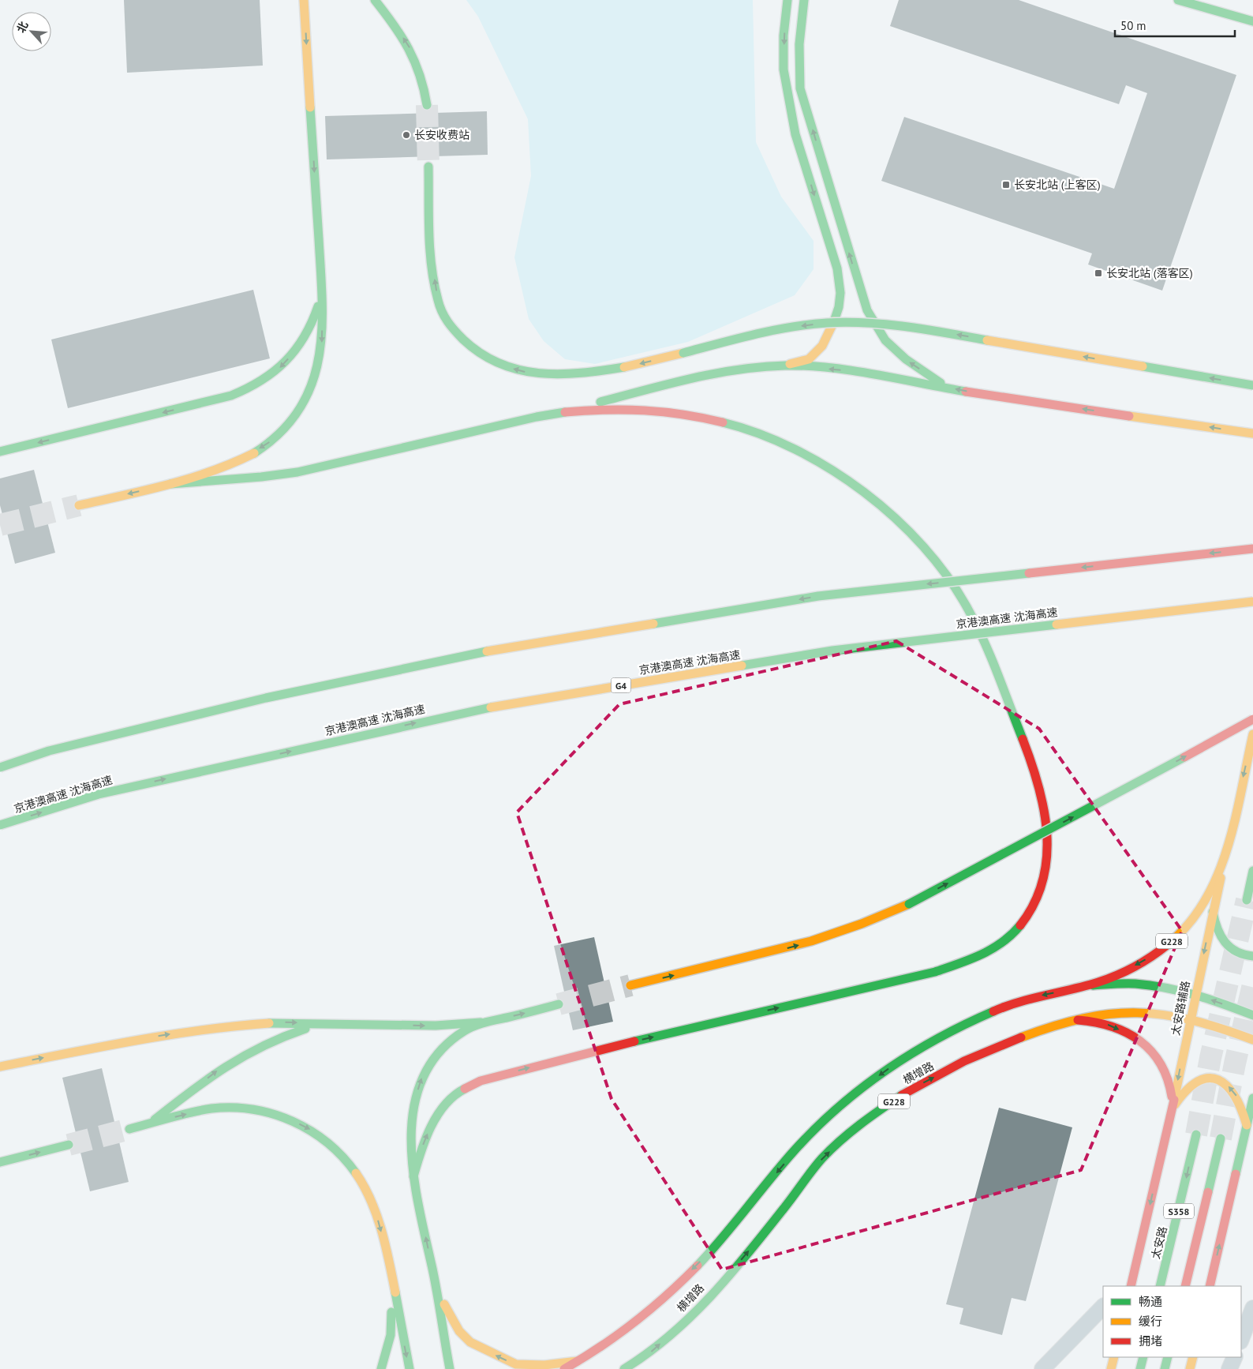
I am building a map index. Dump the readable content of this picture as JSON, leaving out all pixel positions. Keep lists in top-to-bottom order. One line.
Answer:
{"streets":{"main road":["京港澳高速 沈海高速","G4","G228","太安路辅路","横增路","S358","太安路"]},"crossings":[["G228","太安路辅路"],["G228","横增路"],["太安路辅路","横增路"]],"places":{"other":["长安收费站"],"transit":["长安北站 (上客区)","长安北站 (落客区)"]},"legend":["畅通","缓行","拥堵"],"scale_bar":"50 m","north":"top left"}
